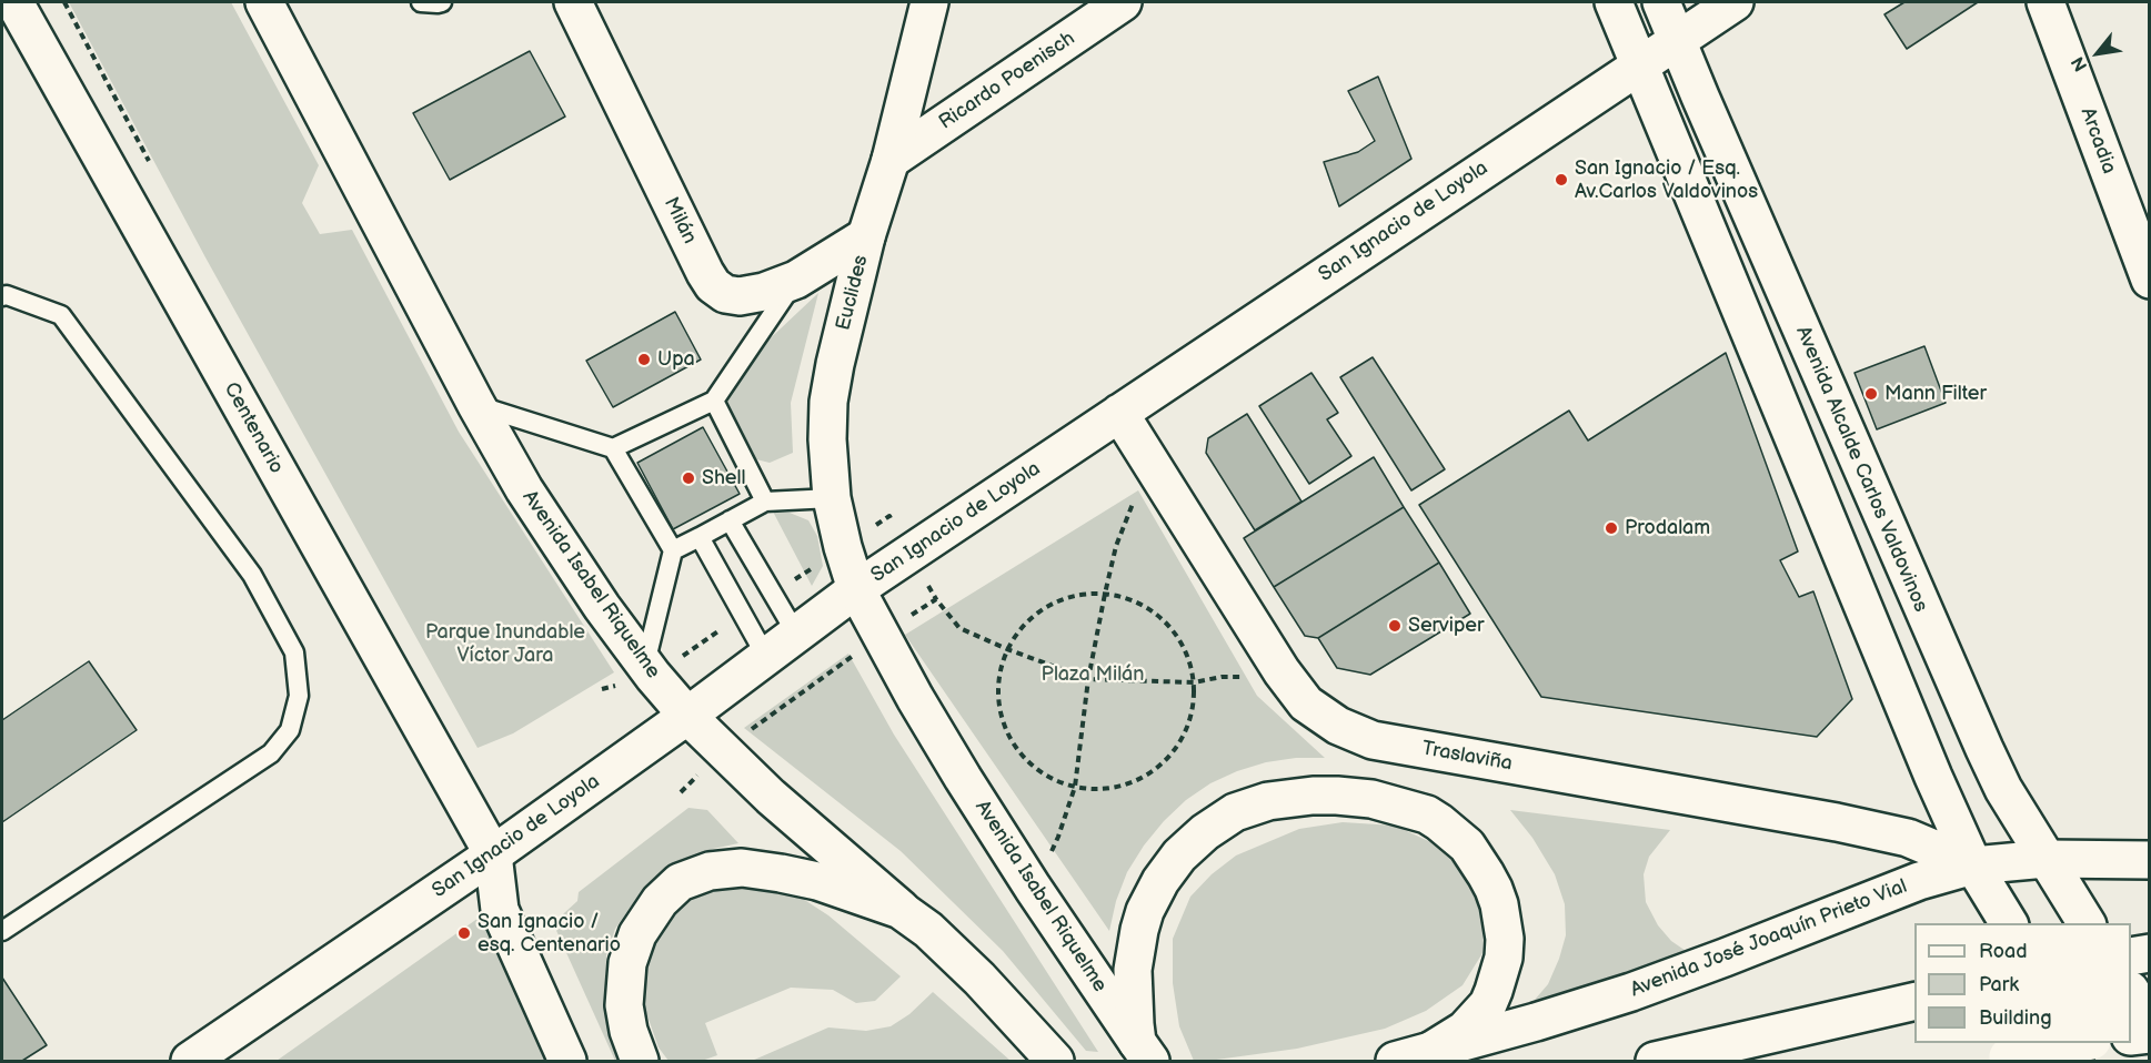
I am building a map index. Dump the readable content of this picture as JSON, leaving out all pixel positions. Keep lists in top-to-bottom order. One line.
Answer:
{"streets":{"main road":["Ricardo Poenisch","Arcadia","Milán","San Ignacio de Loyola","Euclides","Centenario","Avenida Alcalde Carlos Valdovinos","Avenida Isabel Riquelme","Traslaviña","Avenida José Joaquín Prieto Vial"]},"crossings":[["Ricardo Poenisch","Euclides"],["Milán","Euclides"],["San Ignacio de Loyola","Euclides"],["San Ignacio de Loyola","Centenario"],["San Ignacio de Loyola","Avenida Alcalde Carlos Valdovinos"],["San Ignacio de Loyola","Avenida Isabel Riquelme"],["San Ignacio de Loyola","Traslaviña"],["Euclides","Avenida Isabel Riquelme"],["Avenida Alcalde Carlos Valdovinos","Avenida José Joaquín Prieto Vial"],["Traslaviña","Avenida José Joaquín Prieto Vial"]],"parks":["Parque Inundable Víctor Jara","Plaza Milán"],"places":["San Ignacio / Esq. Av.Carlos Valdovinos","Upa","Mann Filter","Shell","Prodalam","Serviper","San Ignacio / esq. Centenario"],"legend":["Road","Park","Building"],"north":"bottom left"}
